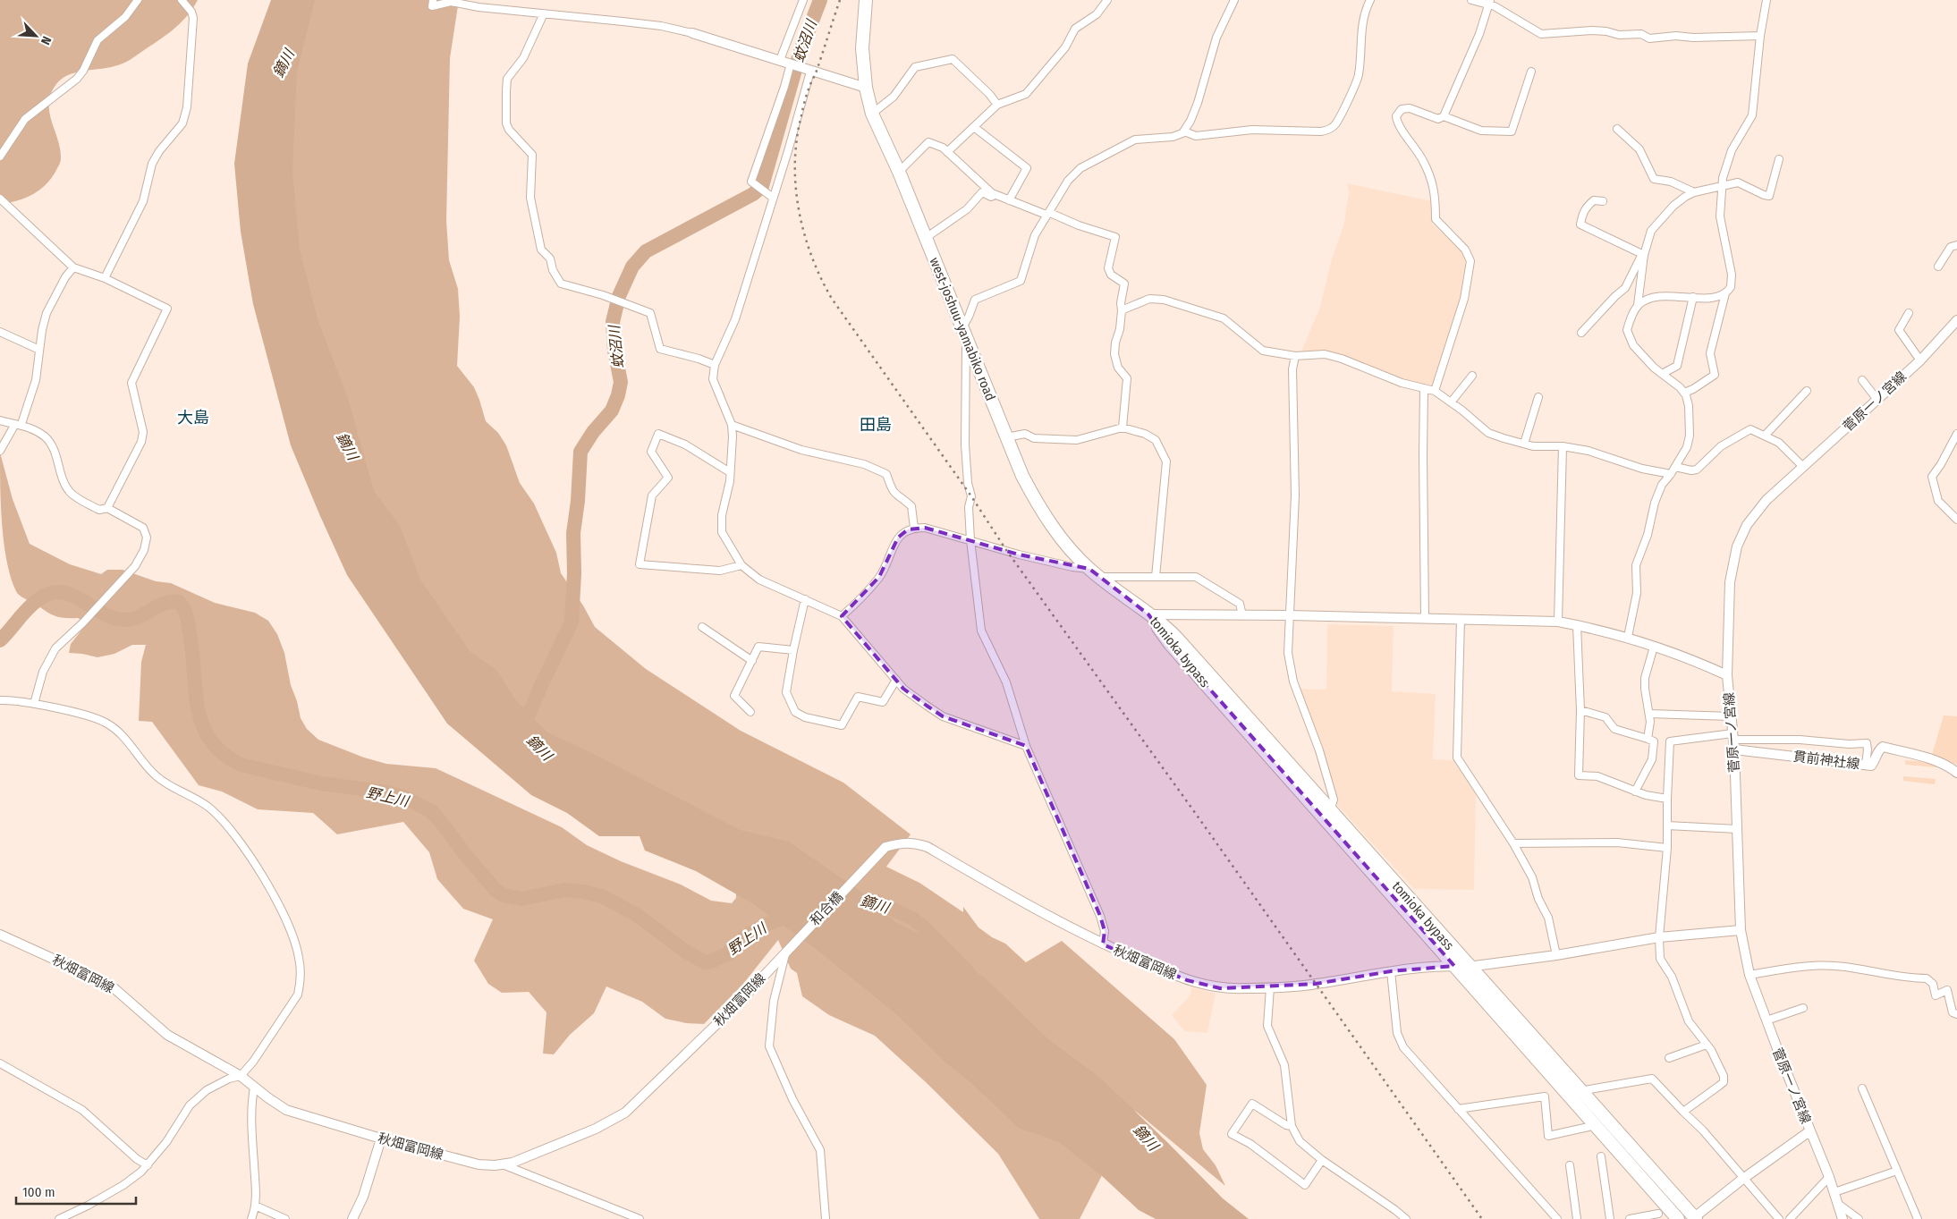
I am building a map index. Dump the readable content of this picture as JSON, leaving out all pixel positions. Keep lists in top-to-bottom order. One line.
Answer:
{"streets":{"highway":["west-joshuu-yamabiko road","tomioka bypass"],"main road":["菅原一ノ宮線","貫前神社線","和合橋","秋畑富岡線"]},"crossings":[["west-joshuu-yamabiko road","tomioka bypass"],["菅原一ノ宮線","貫前神社線"],["菅原一ノ宮線","秋畑富岡線"],["tomioka bypass","秋畑富岡線"],["和合橋","秋畑富岡線"]],"districts":["大島","田島"],"water":["蚊沼川","鏑川","野上川"],"scale_bar":"100 m","north":"bottom right"}
